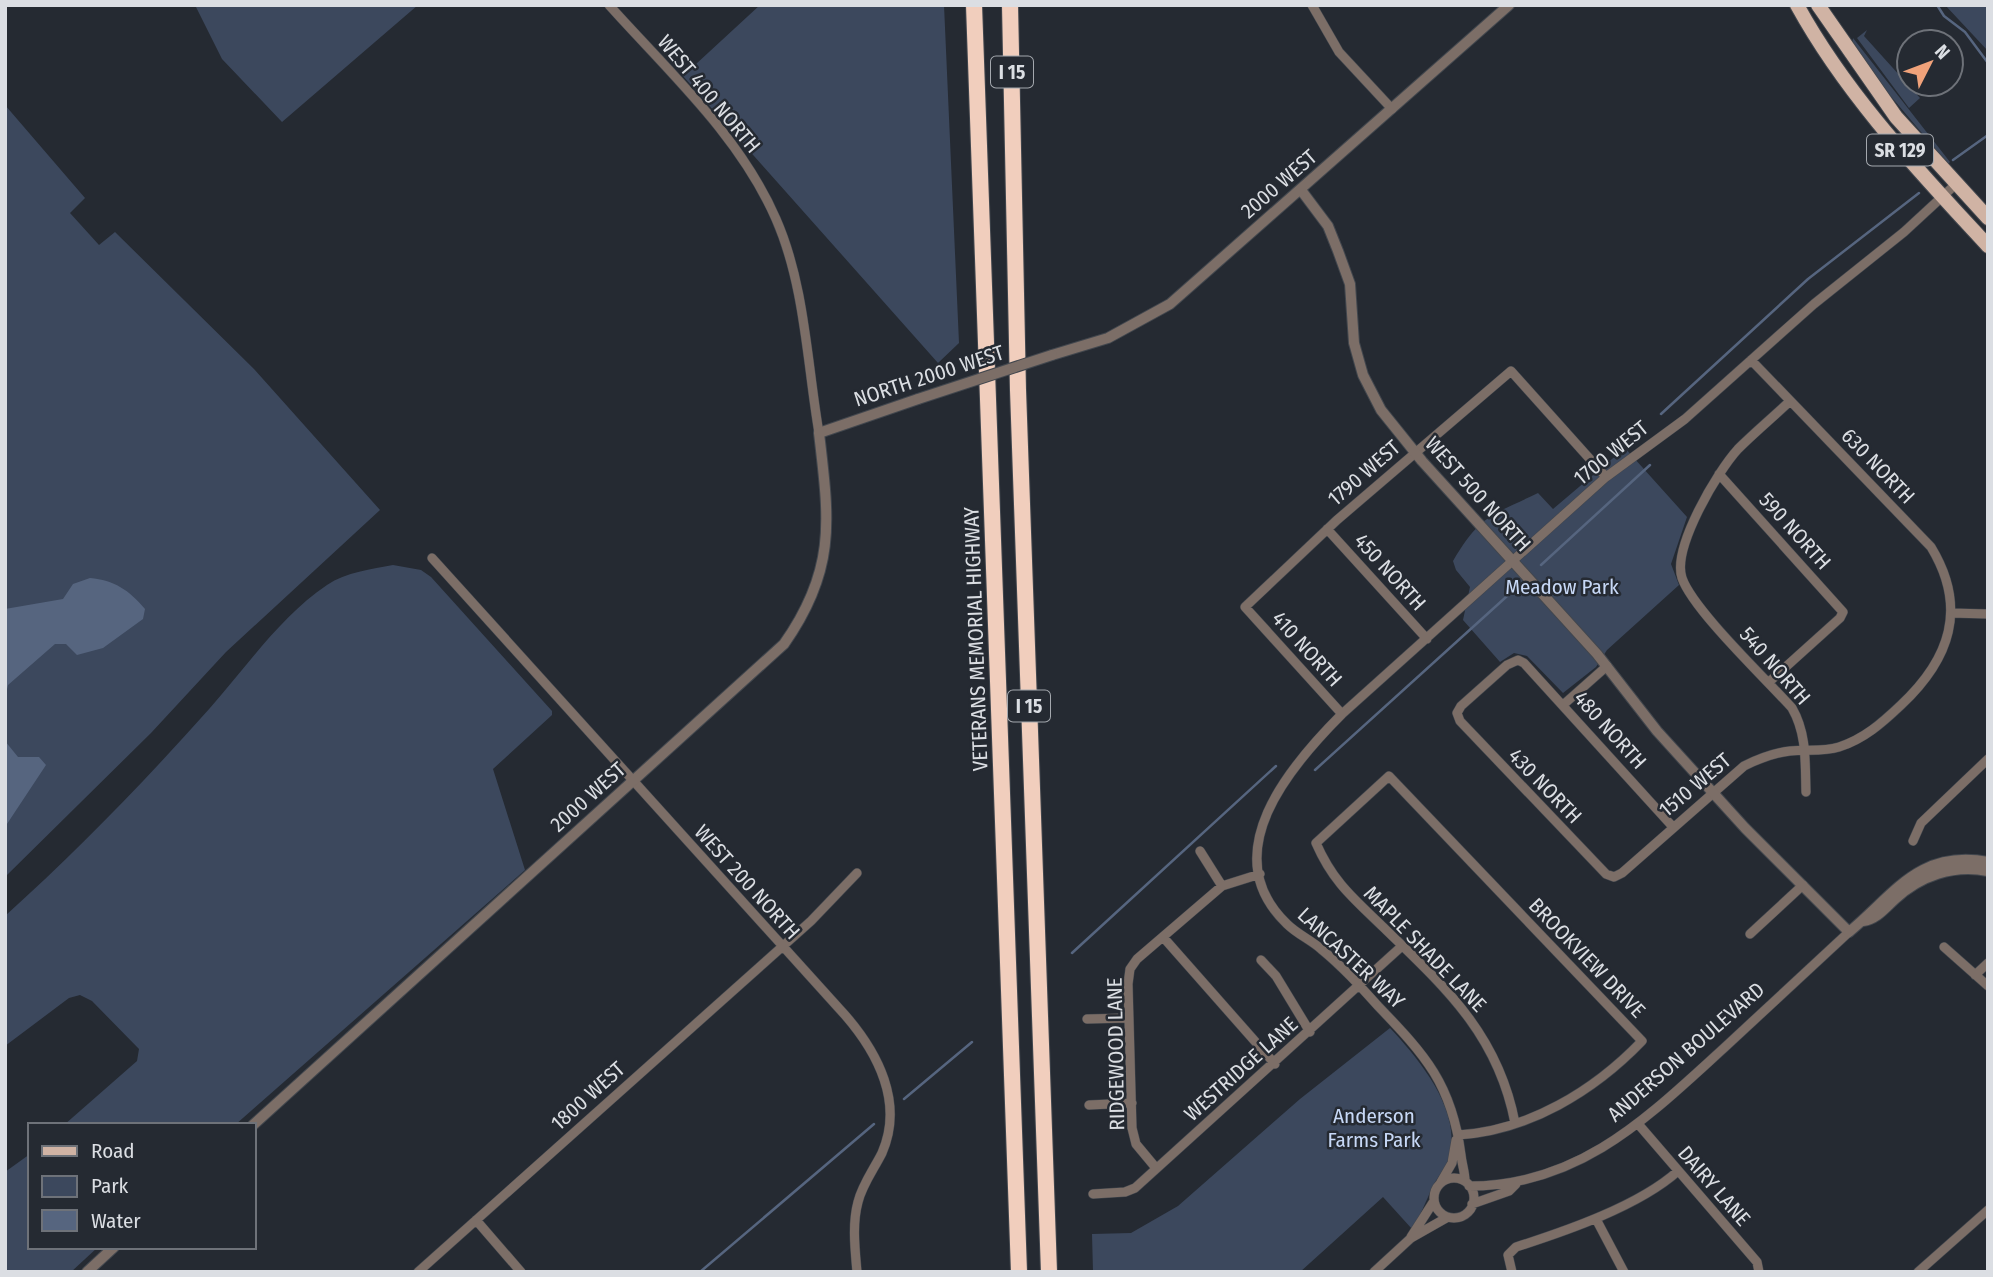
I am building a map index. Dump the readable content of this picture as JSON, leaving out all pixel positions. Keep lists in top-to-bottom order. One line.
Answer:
{"streets":{"highway":["I 15","VETERANS MEMORIAL HIGHWAY"],"main road":["SR 129"],"street":["WEST 400 NORTH","2000 WEST","NORTH 2000 WEST","1700 WEST","630 NORTH","1790 WEST","WEST 500 NORTH","590 NORTH","450 NORTH","410 NORTH","540 NORTH","480 NORTH","1510 WEST","430 NORTH","WEST 200 NORTH","MAPLE SHADE LANE","LANCASTER WAY","BROOKVIEW DRIVE","ANDERSON BOULEVARD","RIDGEWOOD LANE","WESTRIDGE LANE","1800 WEST","DAIRY LANE"]},"crossings":[["WEST 400 NORTH","2000 WEST"],["WEST 400 NORTH","NORTH 2000 WEST"],["SR 129","1700 WEST"],["2000 WEST","NORTH 2000 WEST"],["2000 WEST","WEST 500 NORTH"],["2000 WEST","WEST 200 NORTH"],["1700 WEST","630 NORTH"],["1700 WEST","1790 WEST"],["1700 WEST","WEST 500 NORTH"],["1700 WEST","450 NORTH"],["1700 WEST","410 NORTH"],["1700 WEST","LANCASTER WAY"],["630 NORTH","1510 WEST"],["1790 WEST","WEST 500 NORTH"],["1790 WEST","450 NORTH"],["1790 WEST","410 NORTH"],["WEST 500 NORTH","1510 WEST"],["WEST 500 NORTH","ANDERSON BOULEVARD"],["590 NORTH","540 NORTH"],["540 NORTH","1510 WEST"],["480 NORTH","1510 WEST"],["480 NORTH","430 NORTH"],["1510 WEST","430 NORTH"],["WEST 200 NORTH","1800 WEST"],["MAPLE SHADE LANE","BROOKVIEW DRIVE"],["MAPLE SHADE LANE","WESTRIDGE LANE"],["LANCASTER WAY","BROOKVIEW DRIVE"],["LANCASTER WAY","ANDERSON BOULEVARD"],["LANCASTER WAY","RIDGEWOOD LANE"],["LANCASTER WAY","WESTRIDGE LANE"],["ANDERSON BOULEVARD","DAIRY LANE"],["RIDGEWOOD LANE","WESTRIDGE LANE"]],"parks":["Meadow Park","Anderson Farms Park"],"legend":["Road","Park","Water"],"north":"top right"}
